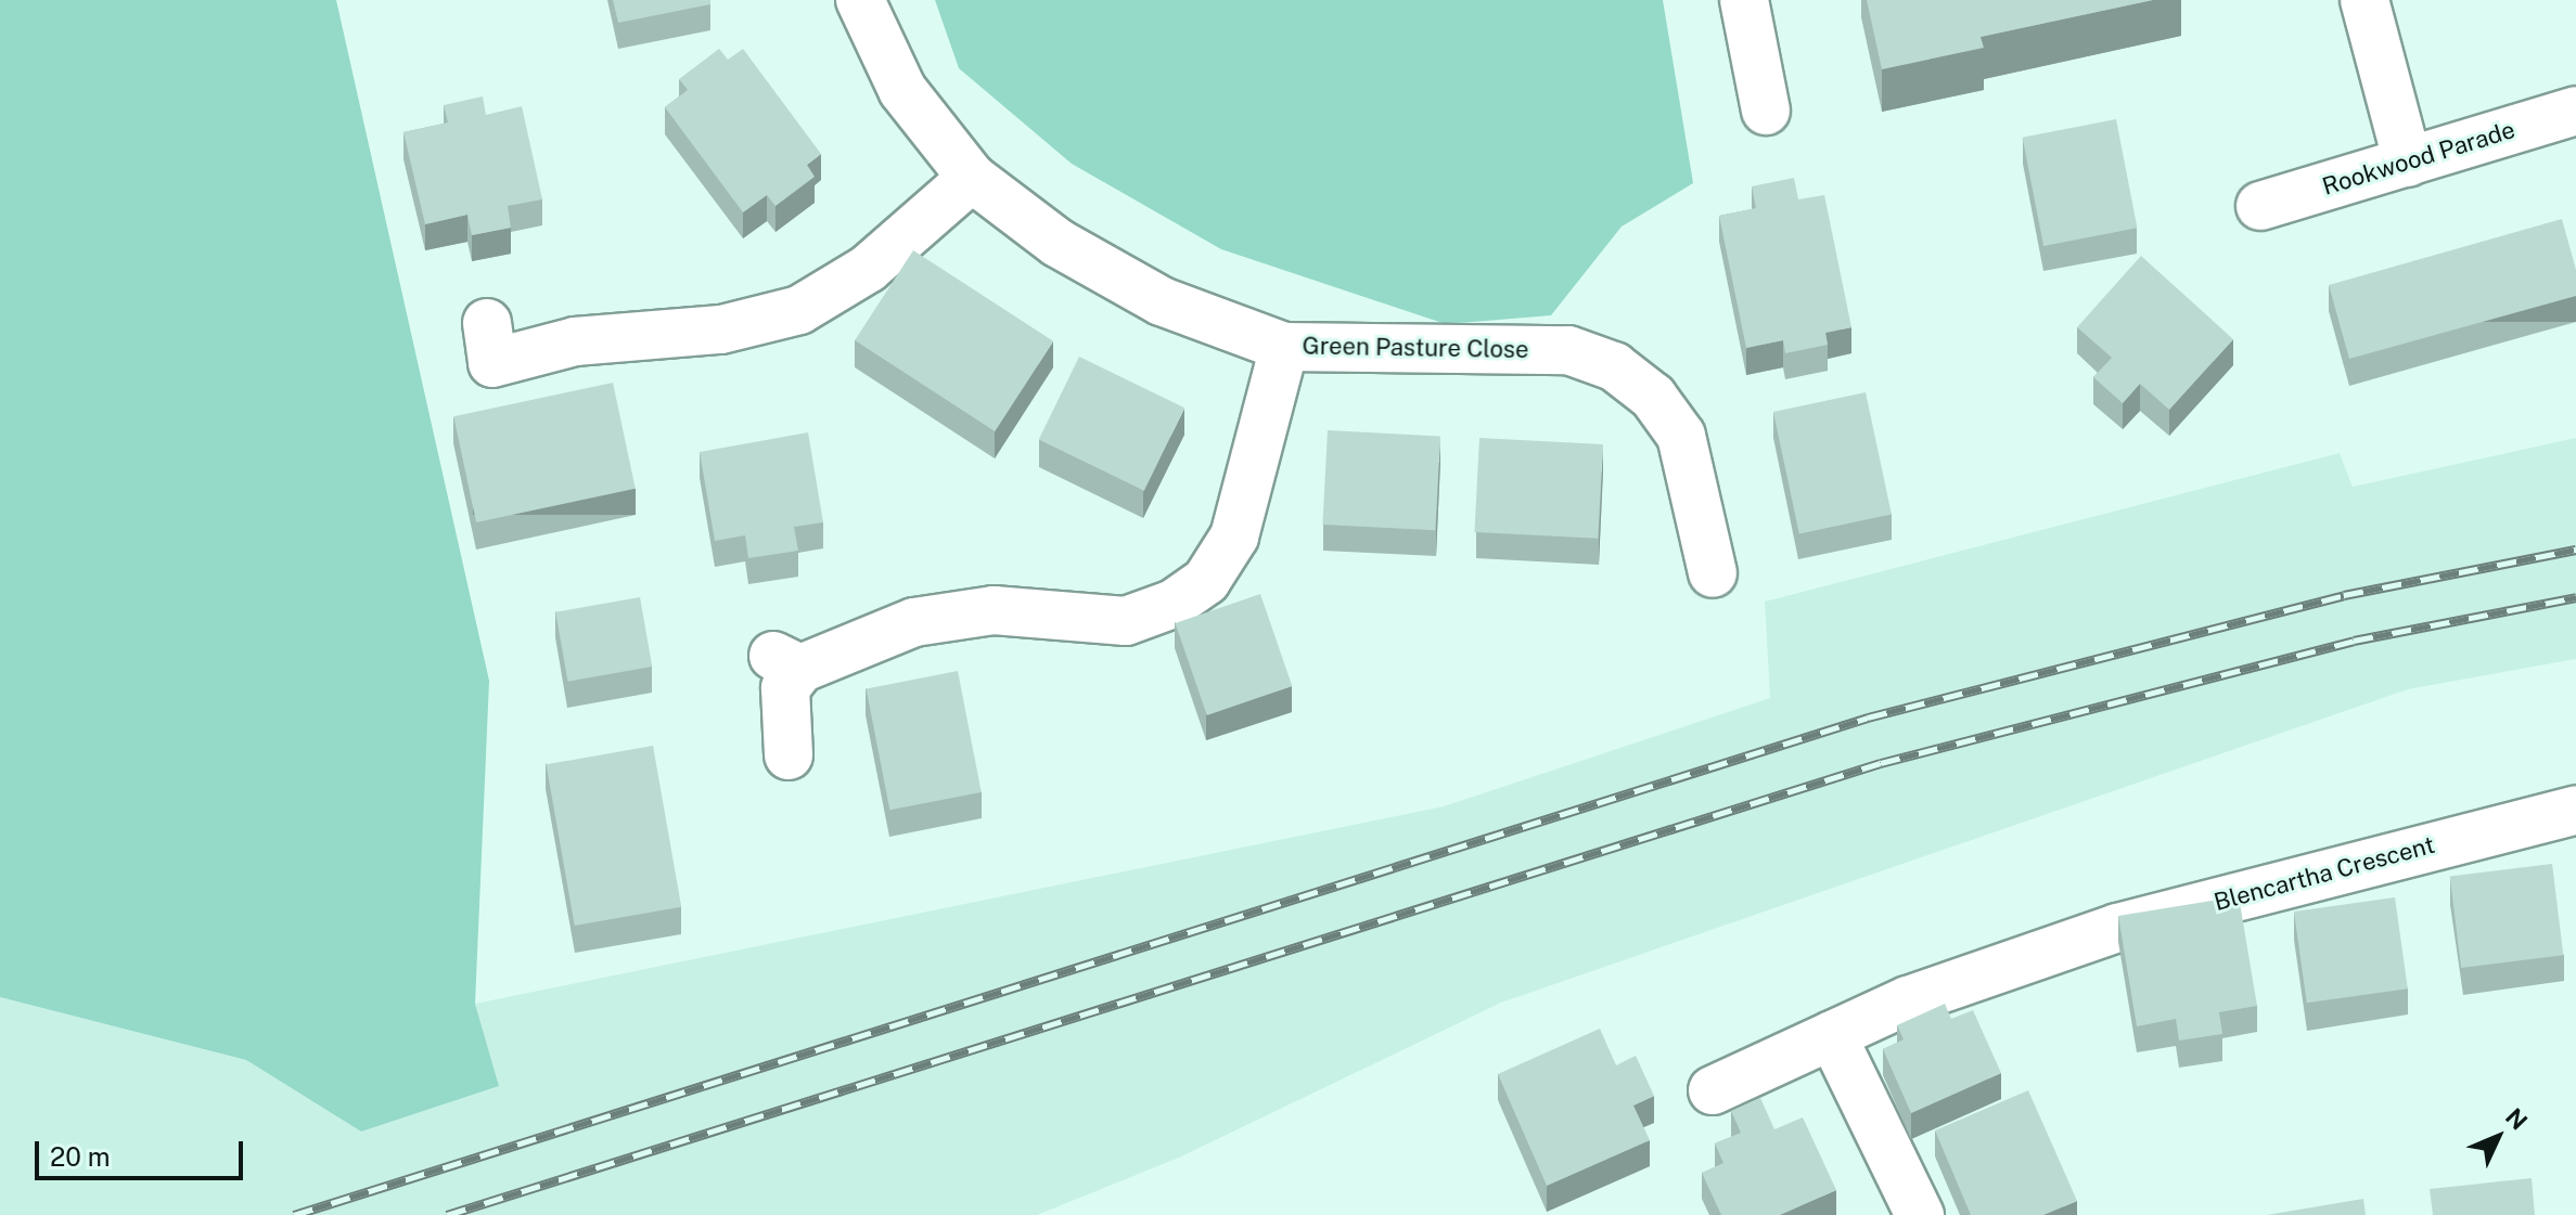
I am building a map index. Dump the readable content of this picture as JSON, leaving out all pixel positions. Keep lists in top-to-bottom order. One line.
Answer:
{"streets":{"street":["Rookwood Parade","Green Pasture Close","Blencartha Crescent"]},"scale_bar":"20 m","north":"top right"}
